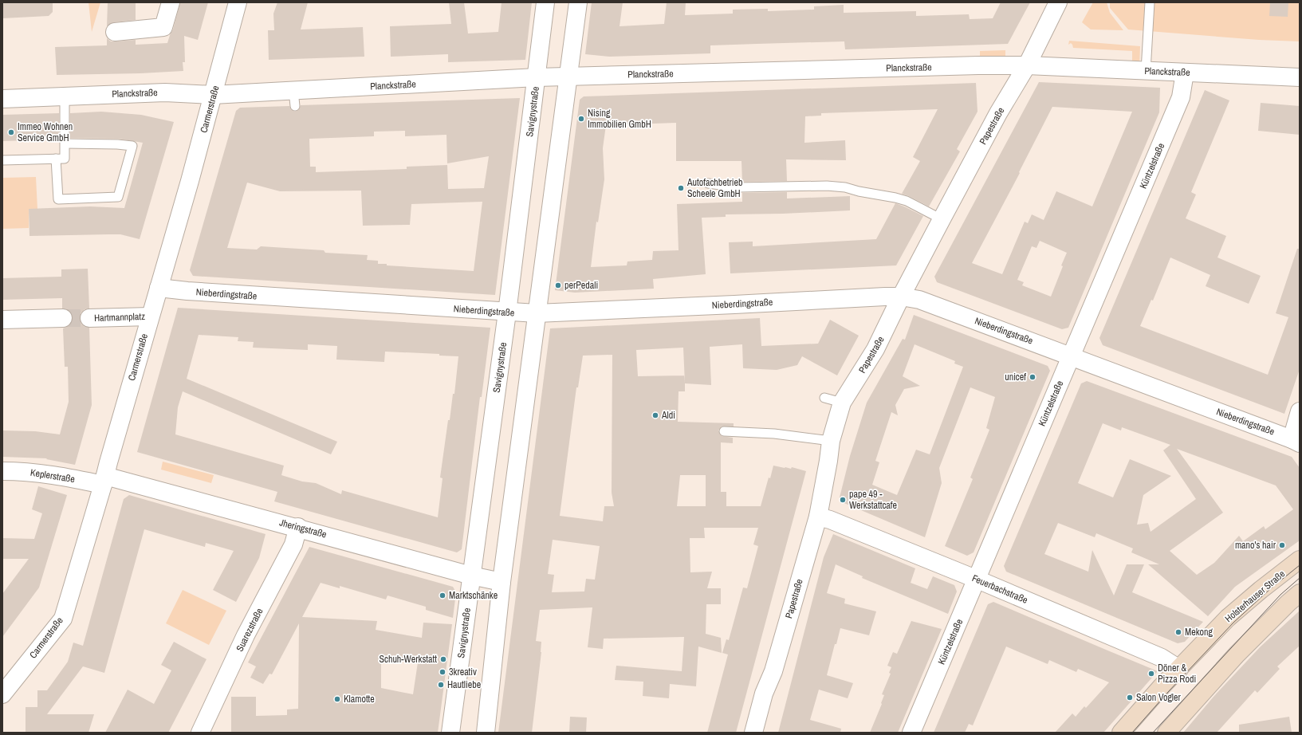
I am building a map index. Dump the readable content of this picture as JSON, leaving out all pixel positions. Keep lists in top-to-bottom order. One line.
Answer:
{"streets":{"main road":["Holsterhauser Straße"],"street":["Planckstraße","Carmerstraße","Savignystraße","Papestraße","Küntzelstraße","Nieberdingstraße","Hartmannplatz","Keplerstraße","Jheringstraße","Feuerbachstraße","Suarezstraße"]},"crossings":[["Planckstraße","Carmerstraße"],["Planckstraße","Savignystraße"],["Planckstraße","Papestraße"],["Planckstraße","Küntzelstraße"],["Carmerstraße","Nieberdingstraße"],["Carmerstraße","Hartmannplatz"],["Carmerstraße","Keplerstraße"],["Carmerstraße","Jheringstraße"],["Savignystraße","Nieberdingstraße"],["Savignystraße","Jheringstraße"],["Papestraße","Nieberdingstraße"],["Papestraße","Feuerbachstraße"],["Küntzelstraße","Nieberdingstraße"],["Küntzelstraße","Feuerbachstraße"],["Keplerstraße","Jheringstraße"],["Jheringstraße","Suarezstraße"],["Feuerbachstraße","Holsterhauser Straße"]],"places":["Nising Immobilien GmbH","Immeo Wohnen Service GmbH","Autofachbetrieb Scheele GmbH","perPedali","unicef","Aldi","pape 49 - Werkstattcafe","mano's hair","Marktschänke","Mekong","Schuh-Werkstatt","3kreativ","Döner & Pizza Rodi","Hautliebe","Salon Vogler","Klamotte"]}
